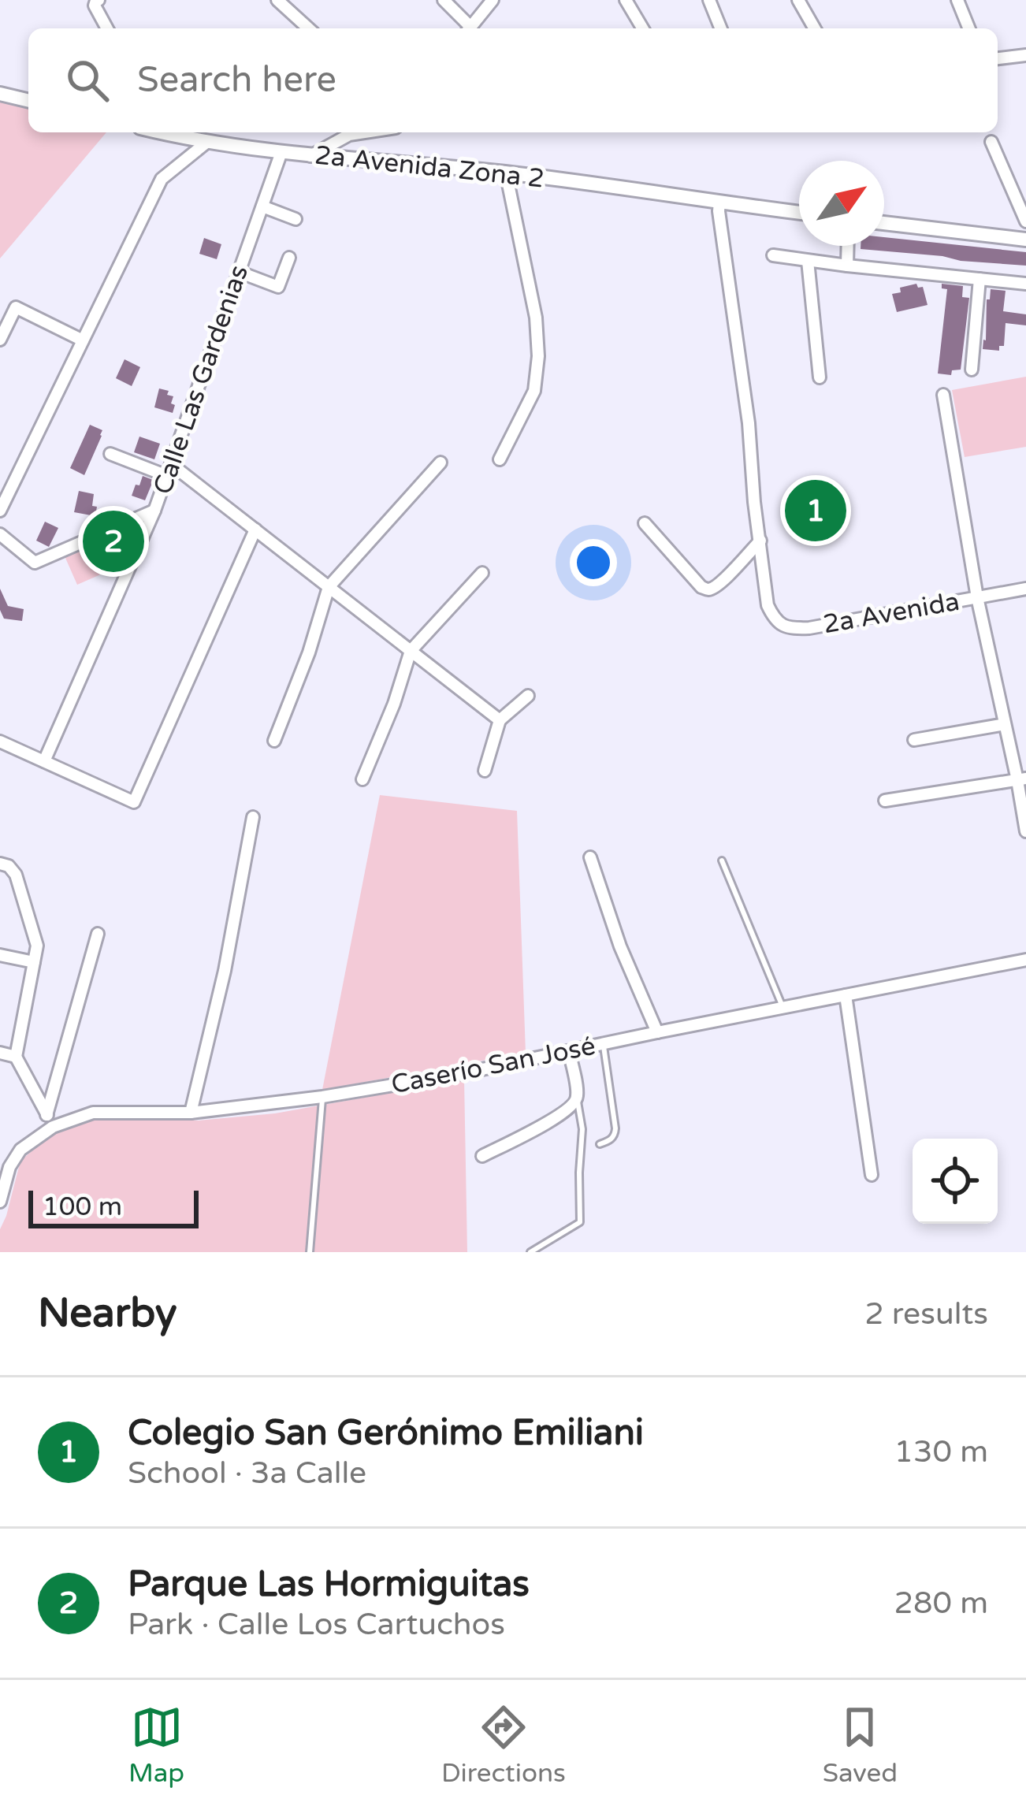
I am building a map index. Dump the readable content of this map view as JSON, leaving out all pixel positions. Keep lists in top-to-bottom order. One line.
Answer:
{"streets":{"street":["2a Avenida Zona 2","Calle Las Gardenias","2a Avenida","Caserío San José"]},"crossings":[["2a Avenida Zona 2","Calle Las Gardenias"]],"scale_bar":"100 m","north":"top right","page":{"search":"Search here","pins":["1","2"],"scale":"100 m","heading":["Nearby","2 results"],"list":[{"mark":"1","name":"Colegio San Gerónimo Emiliani","note":"School · 3a Calle","value":"130 m"},{"mark":"2","name":"Parque Las Hormiguitas","note":"Park · Calle Los Cartuchos","value":"280 m"}],"nav":["Map","Directions","Saved"]}}
